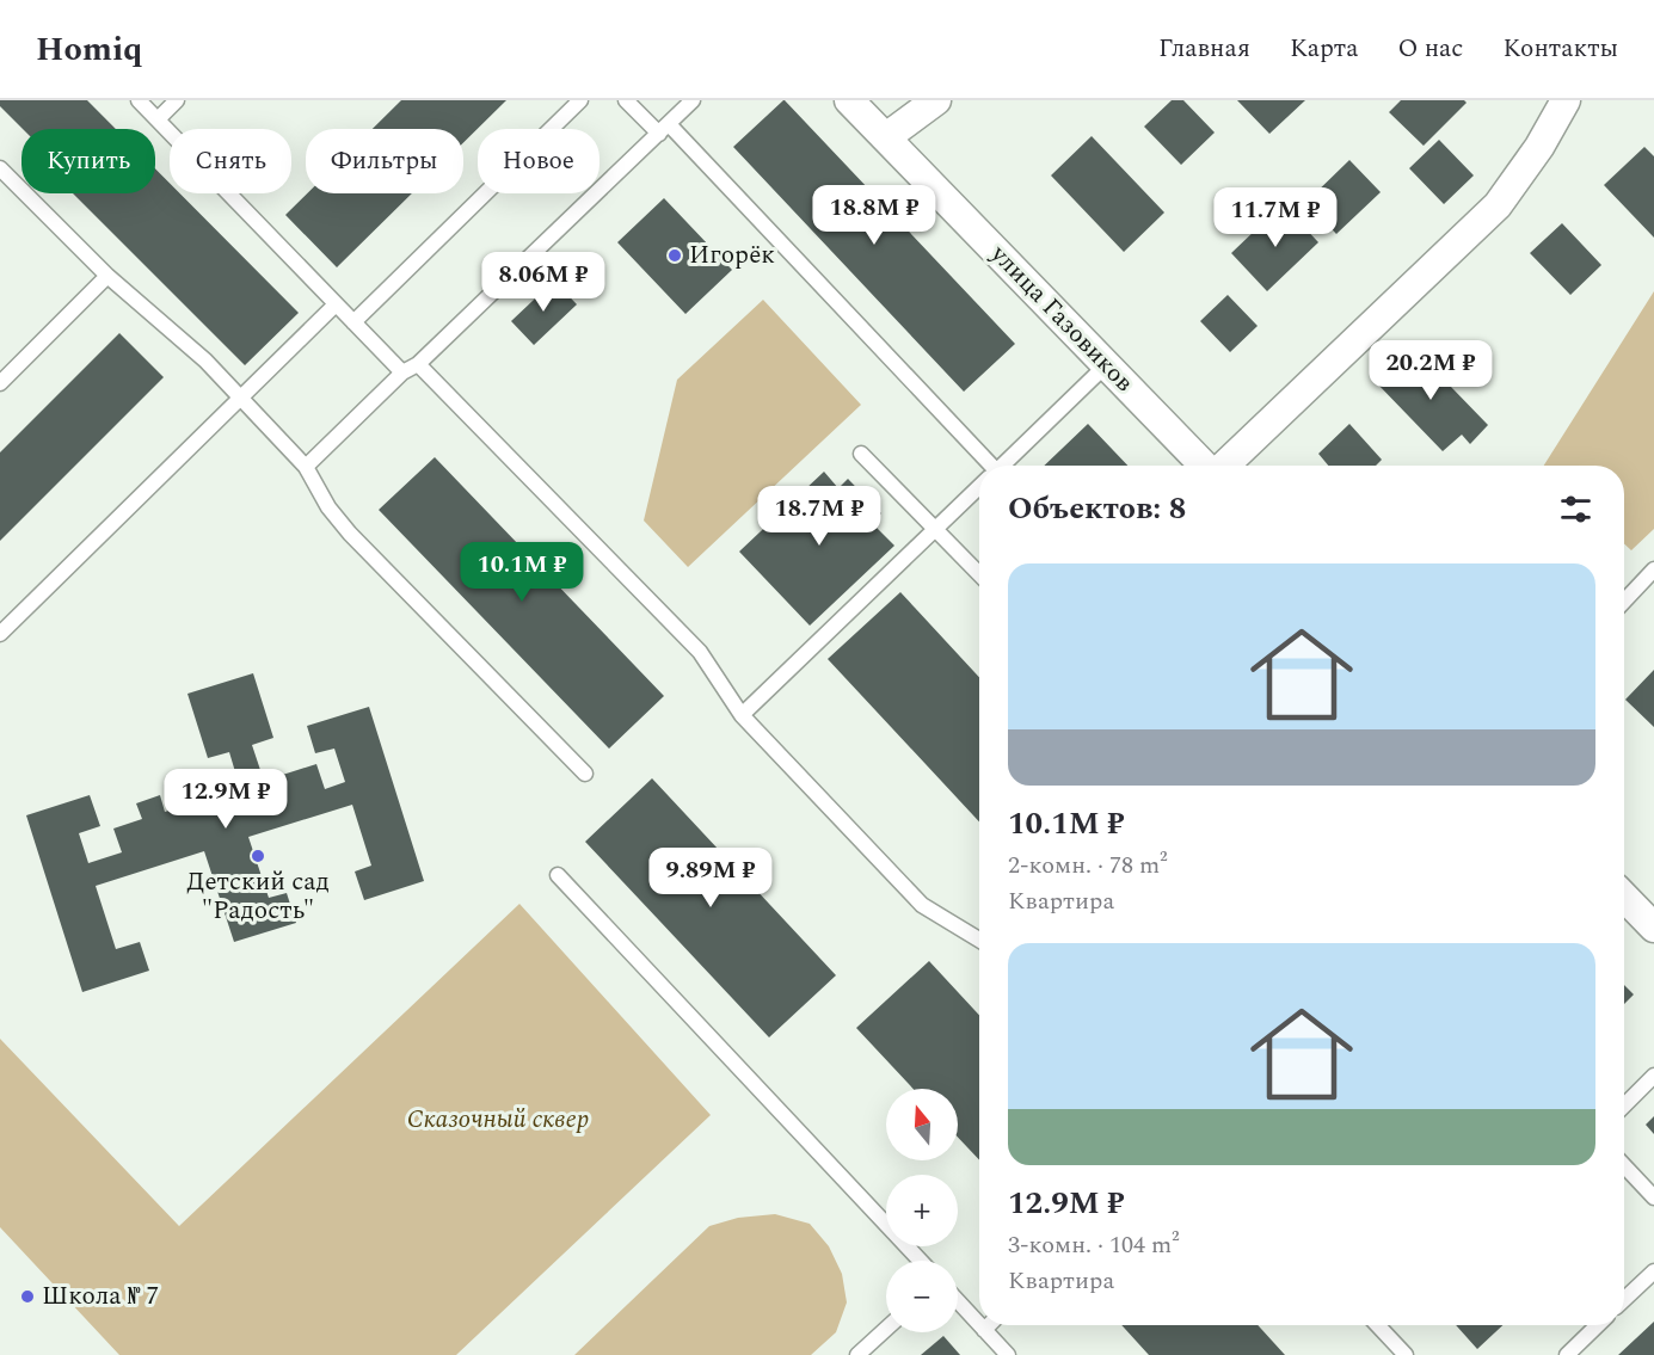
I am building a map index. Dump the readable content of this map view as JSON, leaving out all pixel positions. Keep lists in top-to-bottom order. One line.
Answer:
{"streets":{"street":["улица Газовиков"]},"parks":["Сказочный сквер"],"places":["Игорёк","Детский сад \"Радость\"","Школа № 7"],"north":"top","page":{"header":"Homiq","nav":["Главная","Карта","О нас","Контакты"],"chip":["Купить","Снять","Фильтры","Новое"],"price":["18.8M ₽","11.7M ₽","8.06M ₽","20.2M ₽","18.7M ₽","10.1M ₽","12.9M ₽","9.89M ₽"],"heading":"Объектов: 8","list":[{"name":"10.1M ₽","note":"2-комн. · 78 m² · Квартира"},{"name":"12.9M ₽","note":"3-комн. · 104 m² · Квартира"}],"map_buttons":["+","−"]}}
